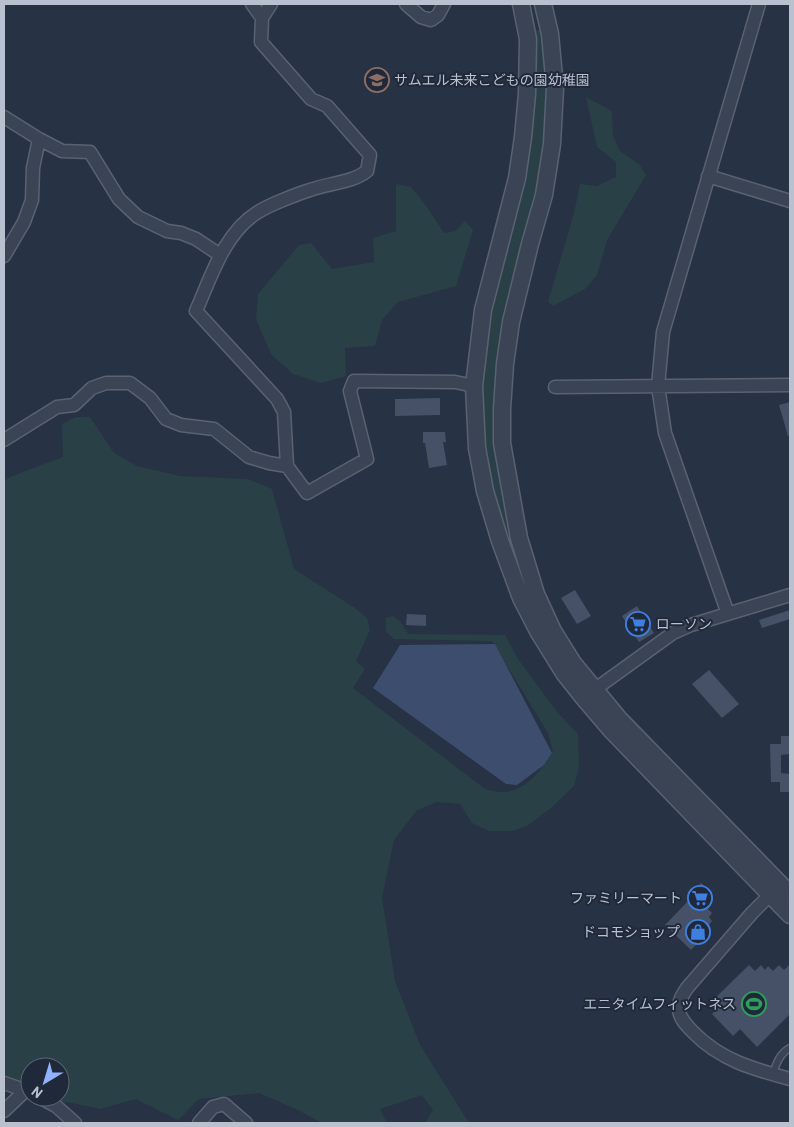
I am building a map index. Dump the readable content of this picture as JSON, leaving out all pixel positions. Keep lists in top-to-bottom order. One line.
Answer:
{"places":{"school or university":["サムエル未来こどもの園幼稚園"],"supermarket":["ローソン","ファミリーマート"],"shop":["ドコモショップ"],"sports":["エニタイムフィットネス"]},"north":"bottom left"}
